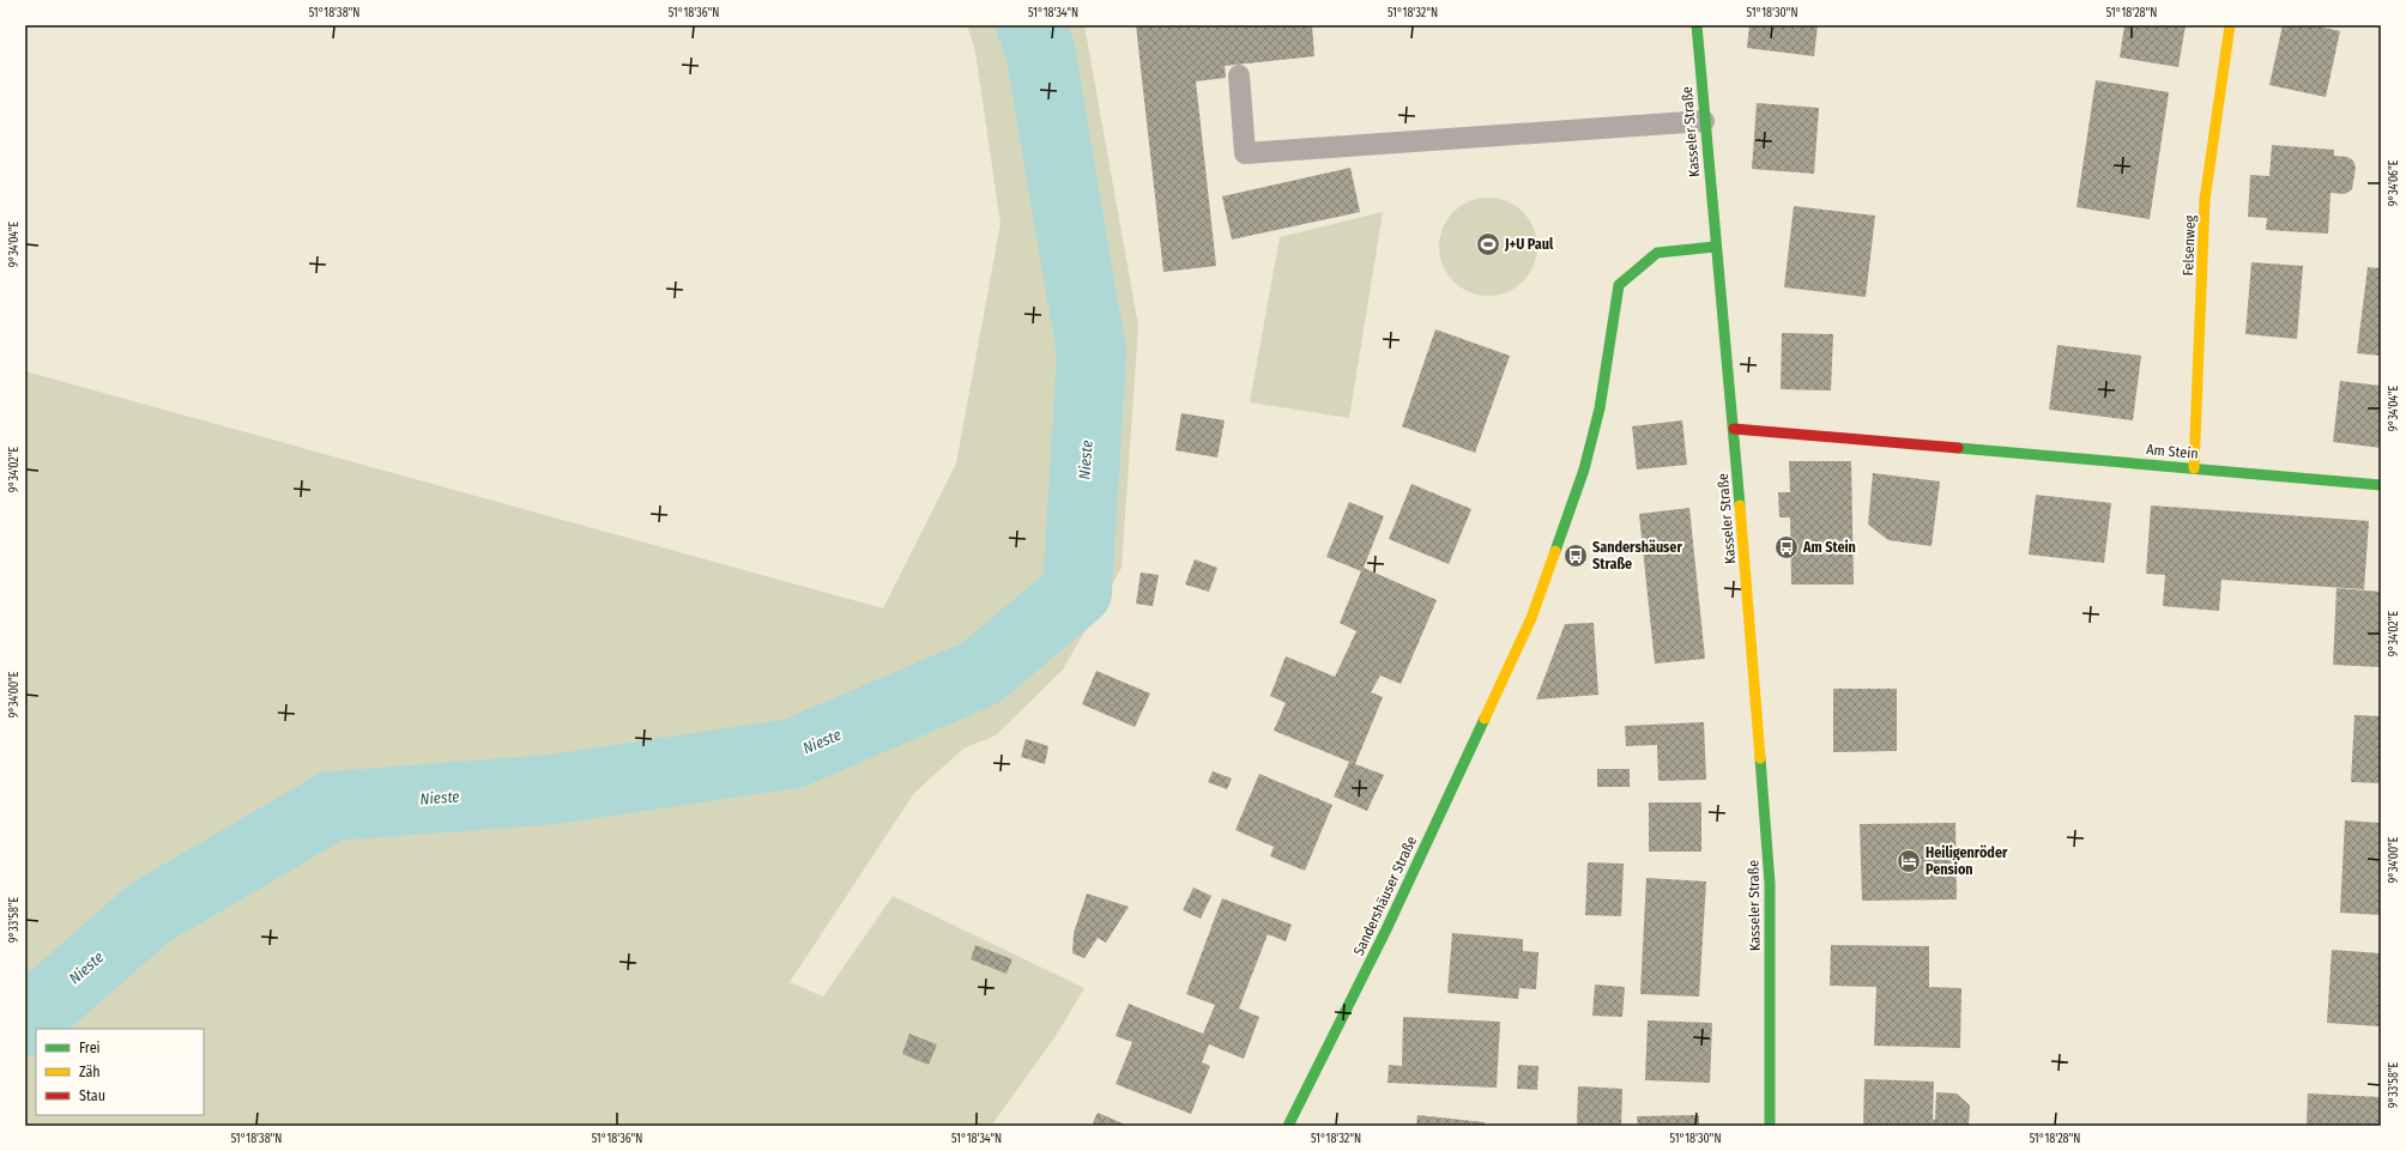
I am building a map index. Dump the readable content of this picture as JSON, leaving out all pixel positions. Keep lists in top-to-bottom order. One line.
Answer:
{"streets":{"street":["Kasseler Straße","Felsenweg","Am Stein","Sandershäuser Straße"]},"crossings":[["Kasseler Straße","Am Stein"],["Kasseler Straße","Sandershäuser Straße"],["Felsenweg","Am Stein"]],"water":["Nieste"],"places":{"sports":["J+U Paul"],"bus stop":["Am Stein","Sandershäuser Straße"],"hotel":["Heiligenröder Pension"]},"legend":["Frei","Zäh","Stau"],"coordinates":["51°18'38\"N","51°18'36\"N","51°18'34\"N","51°18'32\"N","51°18'30\"N","51°18'28\"N","9°34'06\"E","9°34'04\"E","9°34'02\"E","9°34'00\"E","9°33'58\"E"]}
